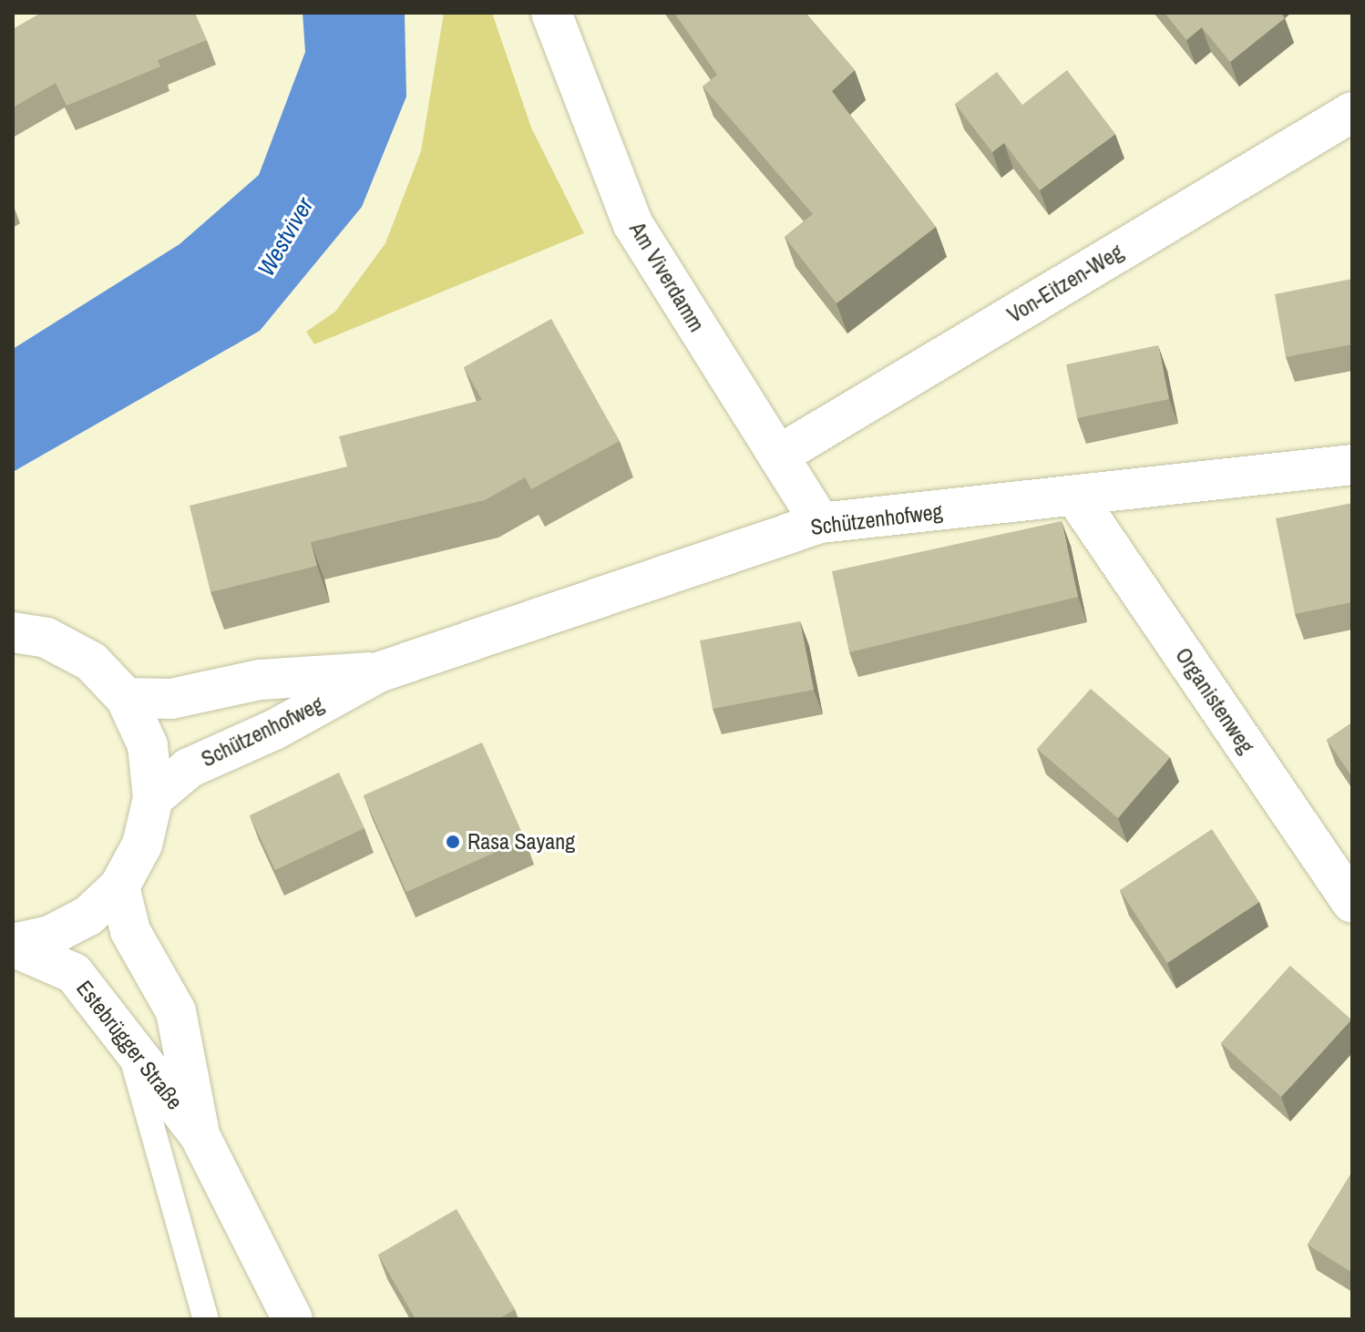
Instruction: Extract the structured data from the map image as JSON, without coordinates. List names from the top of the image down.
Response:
{
  "streets": {
    "street": [
      "Am Viverdamm",
      "Von-Eitzen-Weg",
      "Schützenhofweg",
      "Organistenweg",
      "Estebrügger Straße"
    ]
  },
  "crossings": [
    ["Am Viverdamm", "Von-Eitzen-Weg"],
    ["Am Viverdamm", "Schützenhofweg"],
    ["Schützenhofweg", "Organistenweg"]
  ],
  "water": ["Westviver"],
  "places": ["Rasa Sayang"]
}
